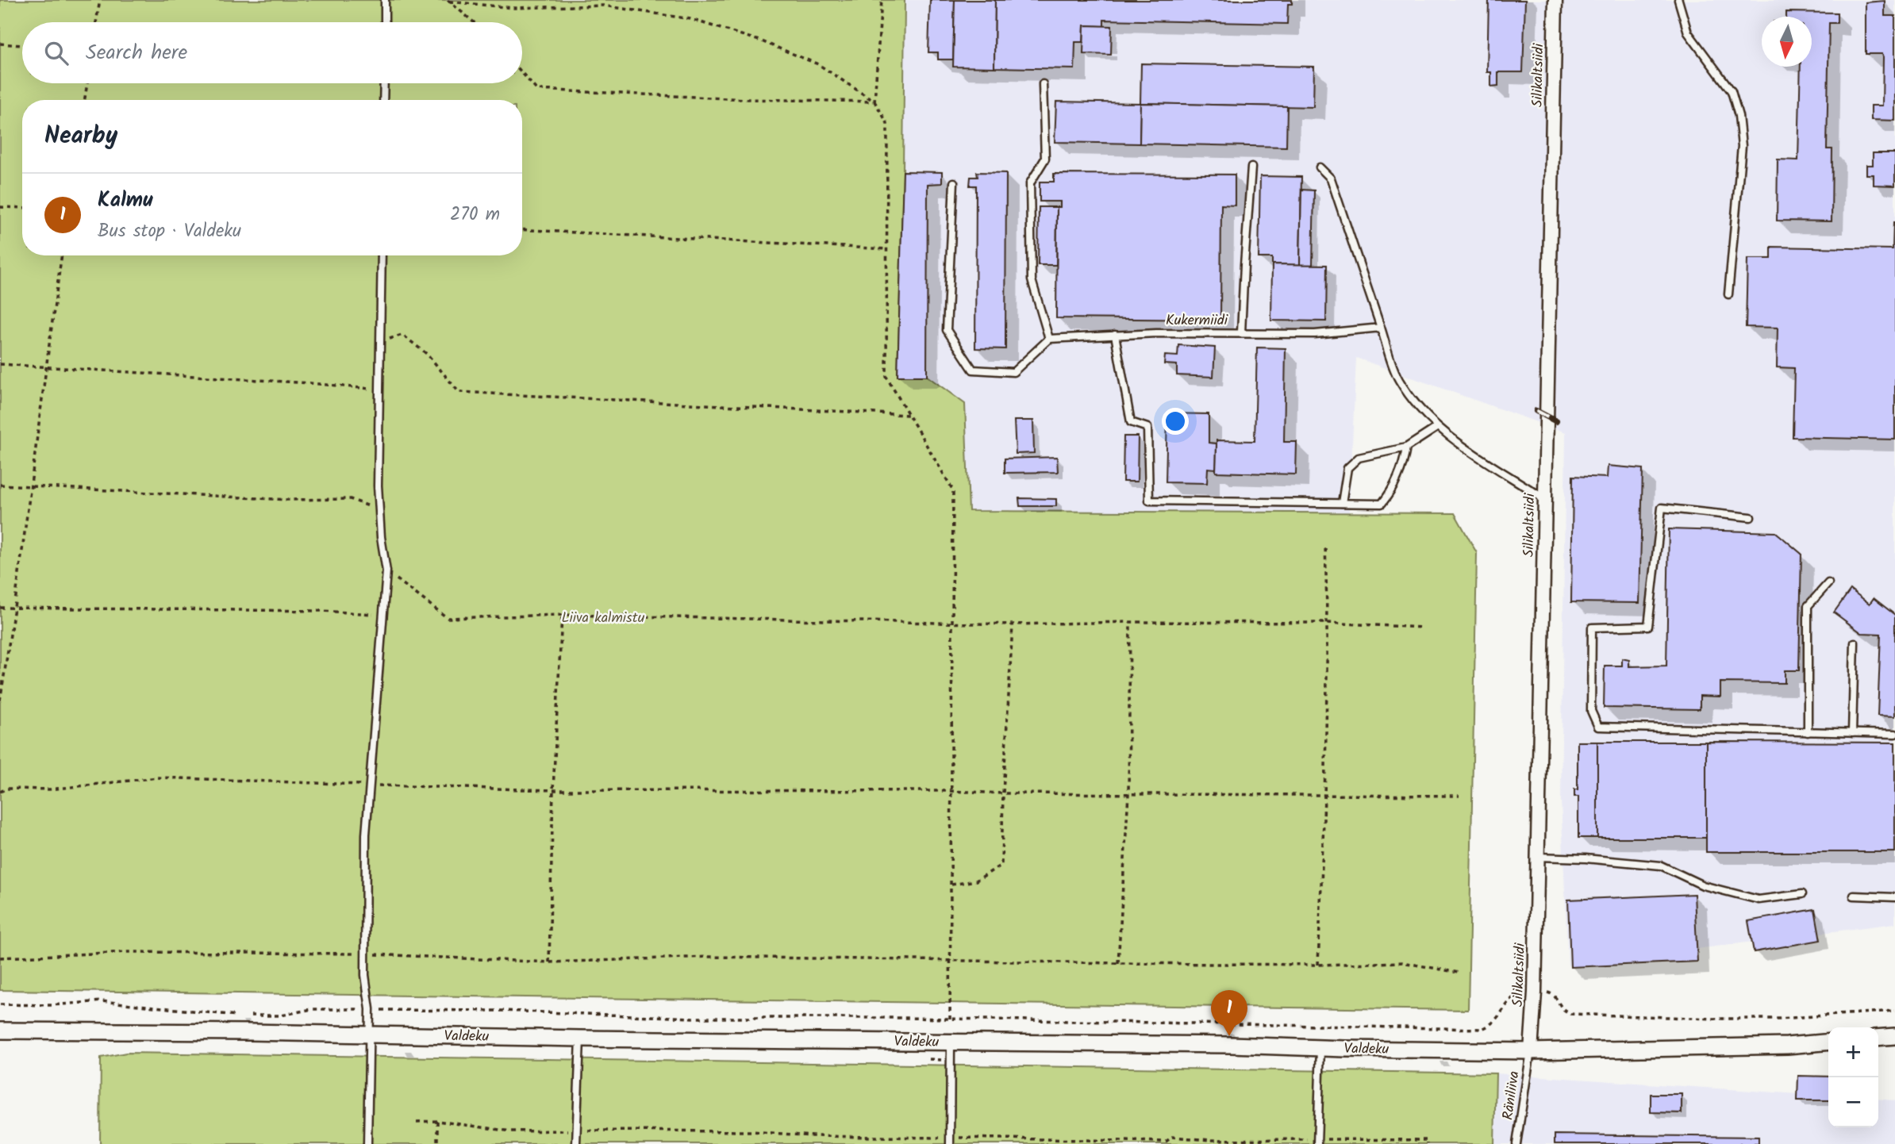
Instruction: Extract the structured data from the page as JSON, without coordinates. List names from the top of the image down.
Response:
{
  "streets": {
    "street": ["Silikaltsiidi", "Valdeku"],
    "lane": ["Kukermiidi", "Räniliiva"]
  },
  "crossings": [
    ["Silikaltsiidi", "Valdeku"],
    ["Silikaltsiidi", "Räniliiva"],
    ["Valdeku", "Räniliiva"]
  ],
  "parks": ["Liiva kalmistu"],
  "north": "bottom",
  "page": {
    "search": "Search here",
    "heading": "Nearby",
    "list": [
      {
        "mark": "1",
        "name": "Kalmu",
        "note": "Bus stop · Valdeku",
        "value": "270 m"
      }
    ],
    "pins": "1",
    "map_buttons": ["+", "−"]
  }
}
